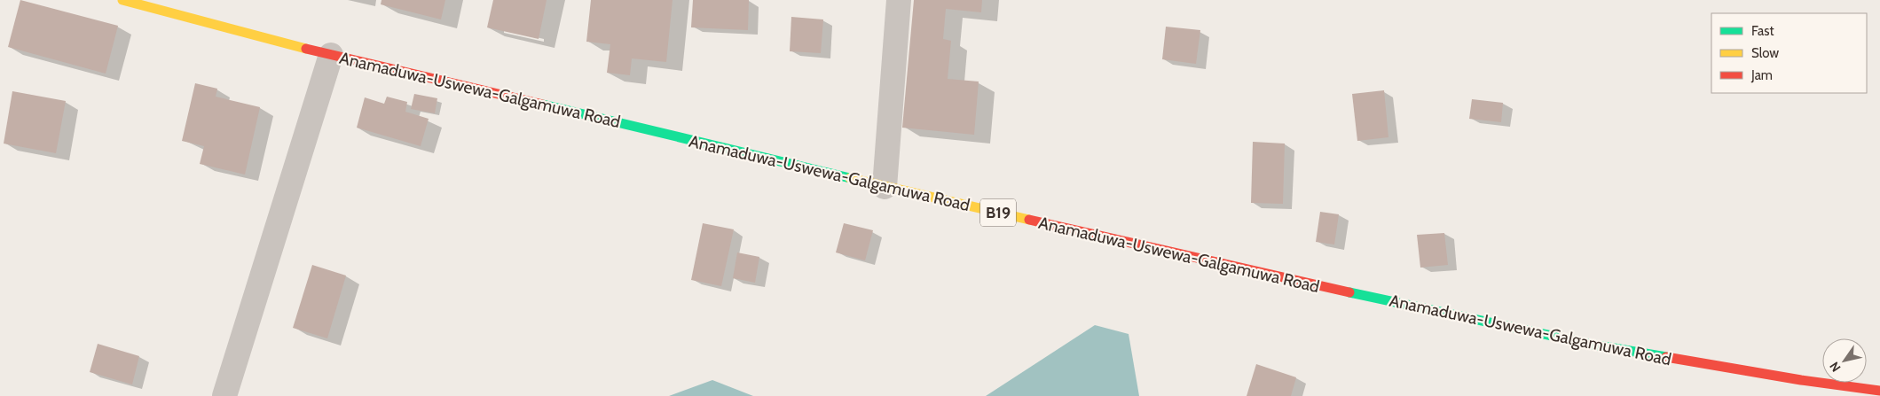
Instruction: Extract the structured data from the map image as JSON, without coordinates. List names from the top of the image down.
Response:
{
  "streets": {
    "main road": ["Anamaduwa-Uswewa-Galgamuwa Road", "B19"]
  },
  "legend": ["Fast", "Slow", "Jam"],
  "north": "bottom left"
}
